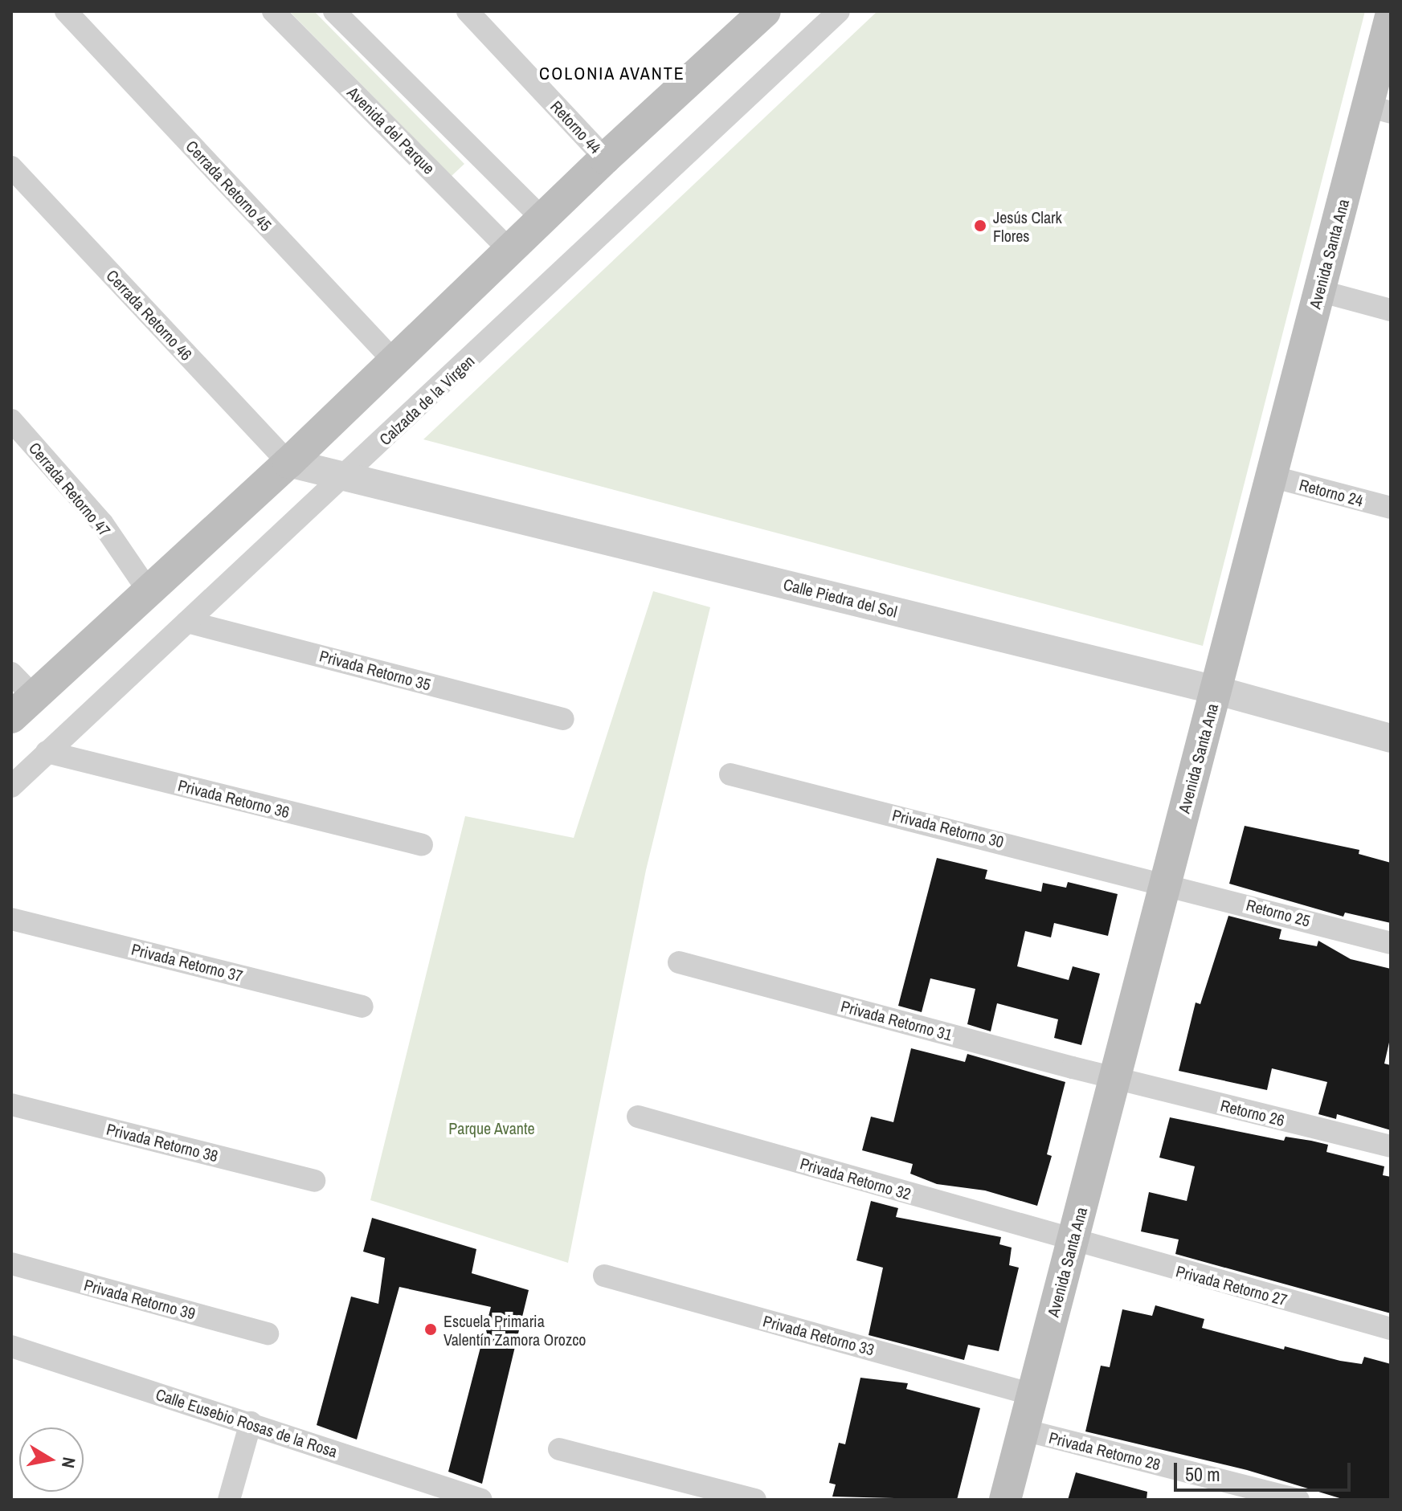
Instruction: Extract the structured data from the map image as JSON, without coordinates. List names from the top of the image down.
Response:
{
  "streets": {
    "main road": ["Avenida Santa Ana"],
    "street": [
      "Retorno 44",
      "Avenida del Parque",
      "Cerrada Retorno 45",
      "Cerrada Retorno 46",
      "Calzada de la Virgen",
      "Cerrada Retorno 47",
      "Retorno 24",
      "Calle Piedra del Sol",
      "Privada Retorno 35",
      "Privada Retorno 36",
      "Privada Retorno 30",
      "Retorno 25",
      "Privada Retorno 37",
      "Privada Retorno 31",
      "Retorno 26",
      "Privada Retorno 38",
      "Privada Retorno 32",
      "Privada Retorno 27",
      "Privada Retorno 39",
      "Privada Retorno 33",
      "Calle Eusebio Rosas de la Rosa",
      "Privada Retorno 28"
    ]
  },
  "crossings": [
    ["Avenida Santa Ana", "Retorno 24"],
    ["Avenida Santa Ana", "Calle Piedra del Sol"],
    ["Avenida Santa Ana", "Privada Retorno 30"],
    ["Avenida Santa Ana", "Retorno 25"],
    ["Avenida Santa Ana", "Privada Retorno 31"],
    ["Avenida Santa Ana", "Retorno 26"],
    ["Avenida Santa Ana", "Privada Retorno 32"],
    ["Avenida Santa Ana", "Privada Retorno 27"],
    ["Avenida Santa Ana", "Privada Retorno 33"],
    ["Avenida Santa Ana", "Privada Retorno 28"],
    ["Cerrada Retorno 46", "Calle Piedra del Sol"],
    ["Calzada de la Virgen", "Calle Piedra del Sol"],
    ["Calzada de la Virgen", "Privada Retorno 35"],
    ["Calzada de la Virgen", "Privada Retorno 36"],
    ["Privada Retorno 30", "Retorno 25"],
    ["Privada Retorno 31", "Retorno 26"],
    ["Privada Retorno 32", "Privada Retorno 27"]
  ],
  "districts": ["COLONIA AVANTE"],
  "parks": ["Parque Avante"],
  "places": ["Jesús Clark Flores", "Escuela Primaria Valentín Zamora Orozco"],
  "scale_bar": "50 m",
  "north": "right"
}
